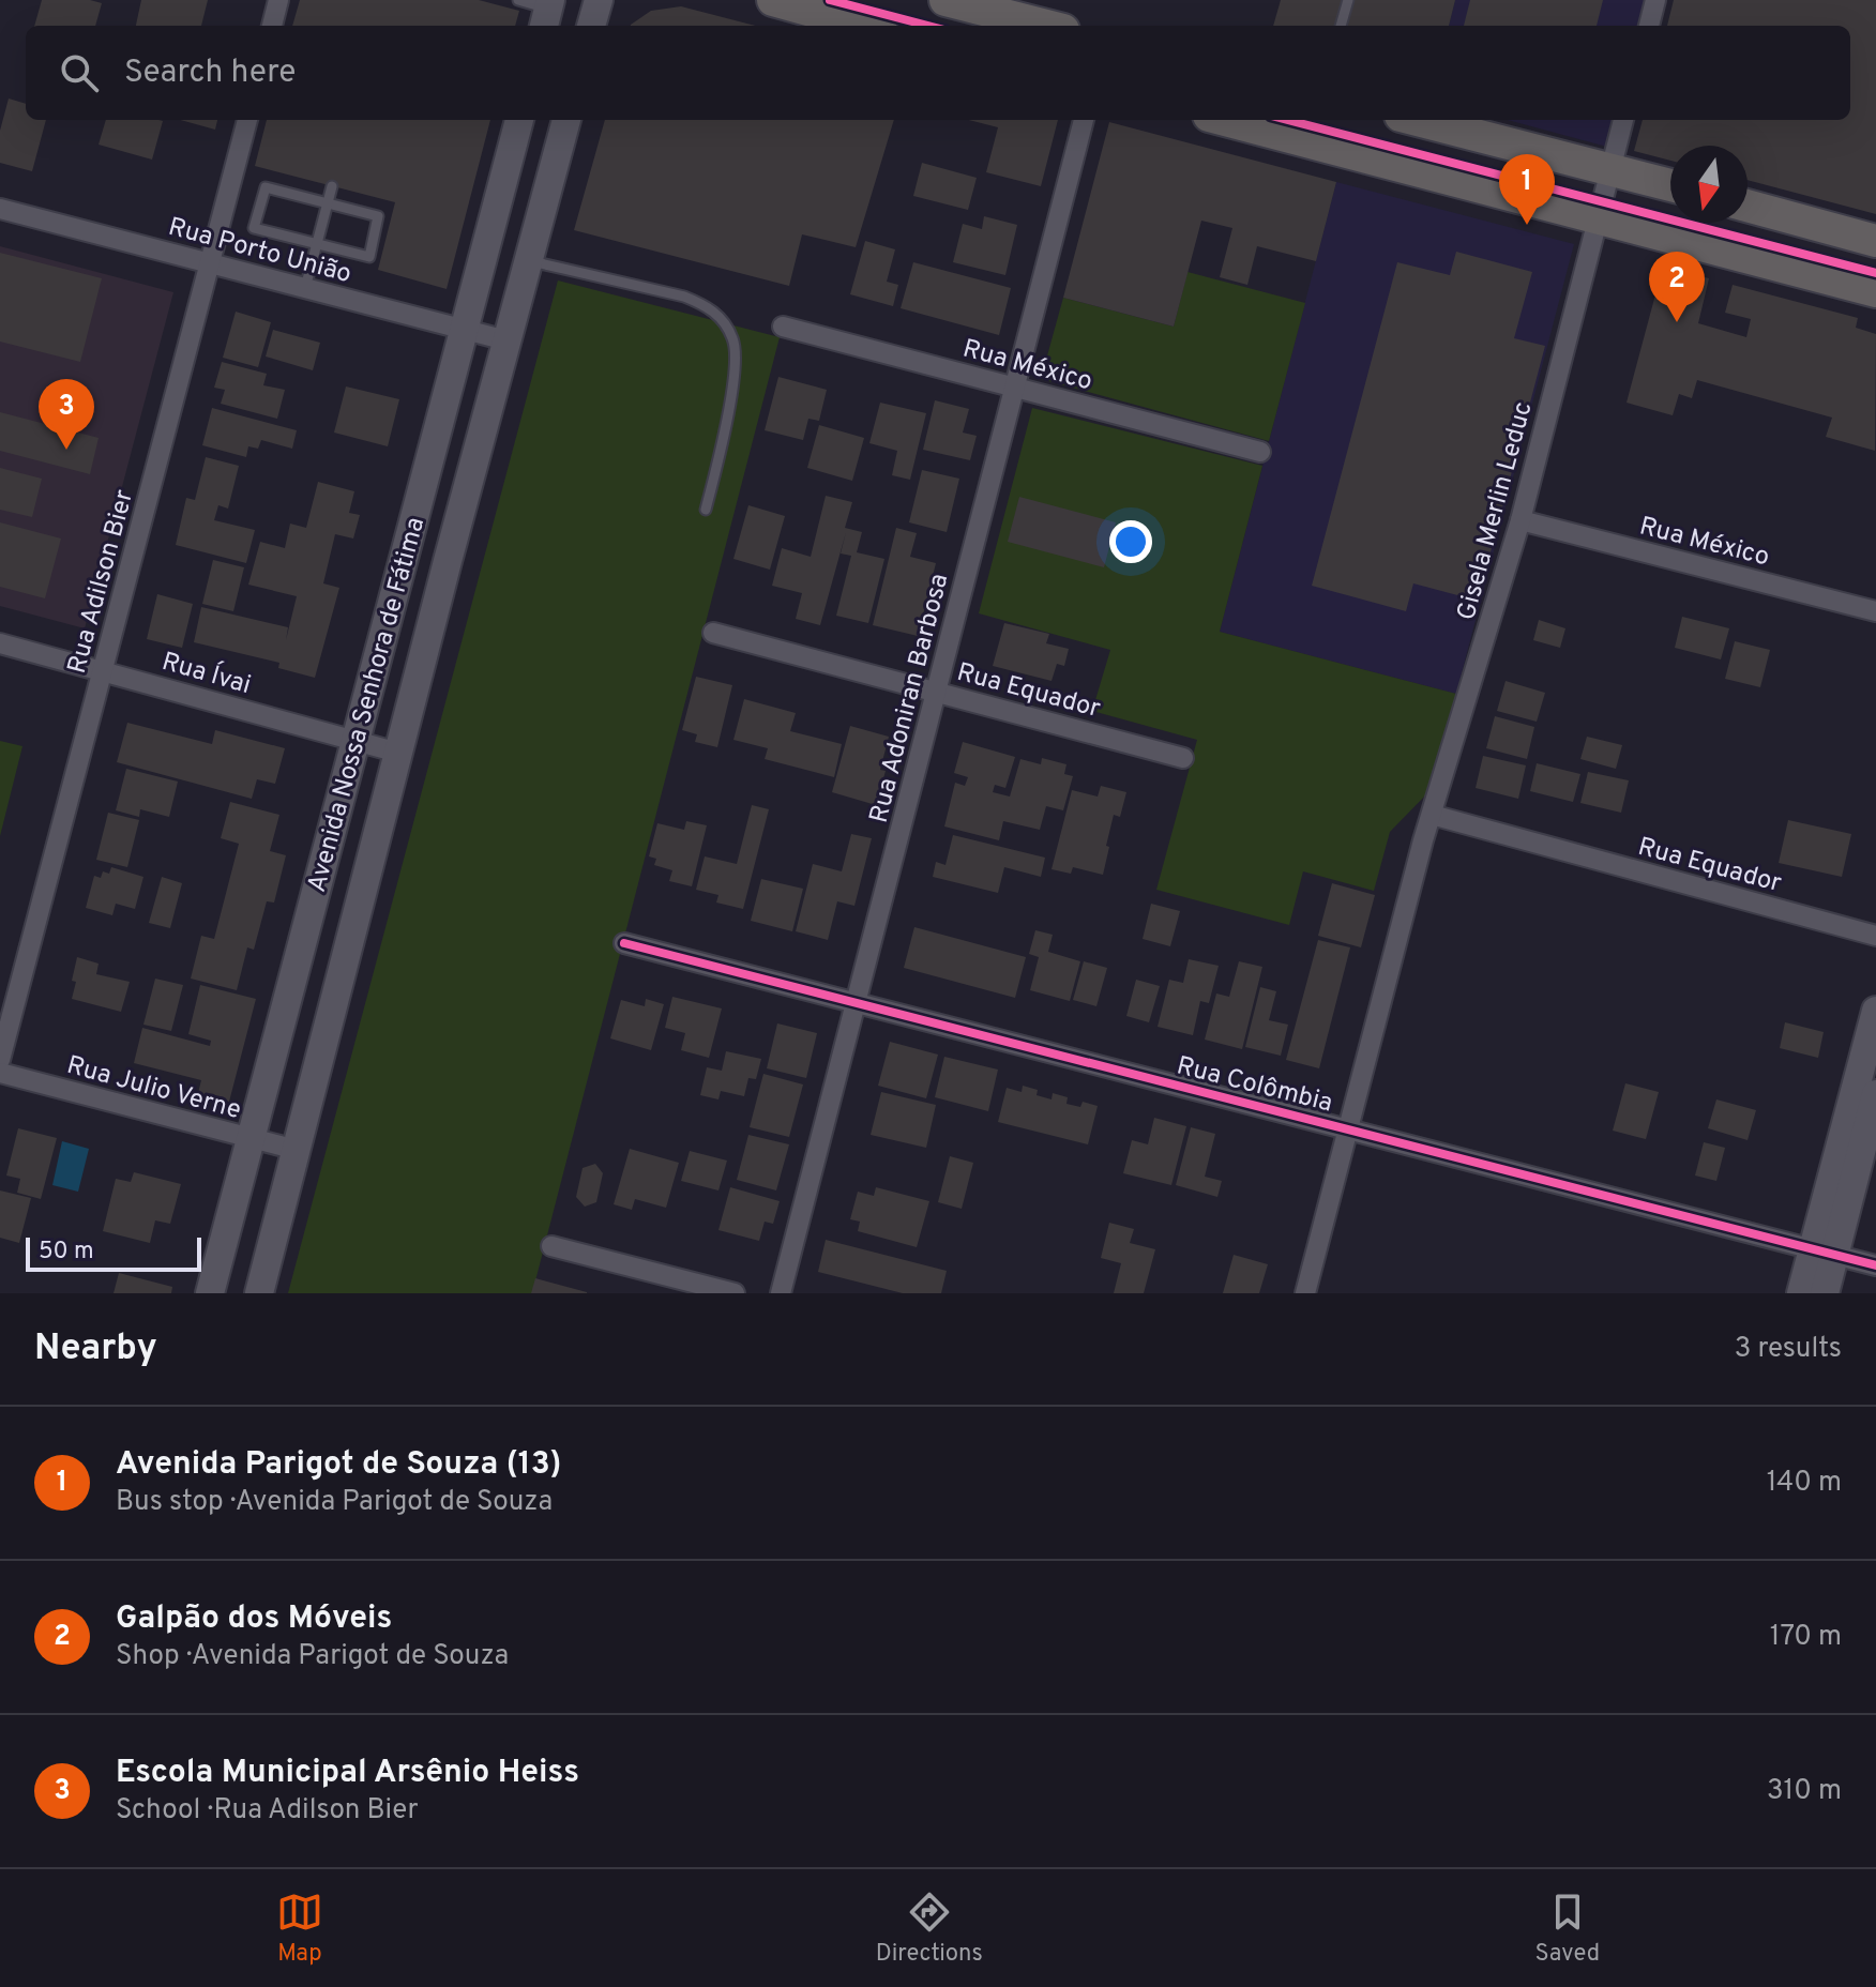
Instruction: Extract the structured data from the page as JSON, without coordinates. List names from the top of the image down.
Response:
{
  "streets": {
    "street": [
      "Rua Porto União",
      "Rua México",
      "Gisela Merlin Leduc",
      "Rua Adilson Bier",
      "Rua Ívai",
      "Rua Equador",
      "Rua Adoniran Barbosa",
      "Avenida Nossa Senhora de Fátima",
      "Rua Colômbia",
      "Rua Julio Verne"
    ]
  },
  "crossings": [
    ["Rua Porto União", "Rua Adilson Bier"],
    ["Rua Porto União", "Avenida Nossa Senhora de Fátima"],
    ["Rua México", "Gisela Merlin Leduc"],
    ["Rua México", "Rua Adoniran Barbosa"],
    ["Gisela Merlin Leduc", "Rua Equador"],
    ["Gisela Merlin Leduc", "Rua Colômbia"],
    ["Rua Adilson Bier", "Rua Ívai"],
    ["Rua Ívai", "Avenida Nossa Senhora de Fátima"],
    ["Rua Equador", "Rua Adoniran Barbosa"],
    ["Rua Adoniran Barbosa", "Rua Colômbia"],
    ["Avenida Nossa Senhora de Fátima", "Rua Julio Verne"]
  ],
  "scale_bar": "50 m",
  "north": "bottom",
  "page": {
    "search": "Search here",
    "pins": ["1", "2", "3"],
    "scale": "50 m",
    "heading": ["Nearby", "3 results"],
    "list": [
      {
        "mark": "1",
        "name": "Avenida Parigot de Souza (13)",
        "note": "Bus stop · Avenida Parigot de Souza",
        "value": "140 m"
      },
      {
        "mark": "2",
        "name": "Galpão dos Móveis",
        "note": "Shop · Avenida Parigot de Souza",
        "value": "170 m"
      },
      {
        "mark": "3",
        "name": "Escola Municipal Arsênio Heiss",
        "note": "School · Rua Adilson Bier",
        "value": "310 m"
      }
    ],
    "nav": ["Map", "Directions", "Saved"]
  }
}
